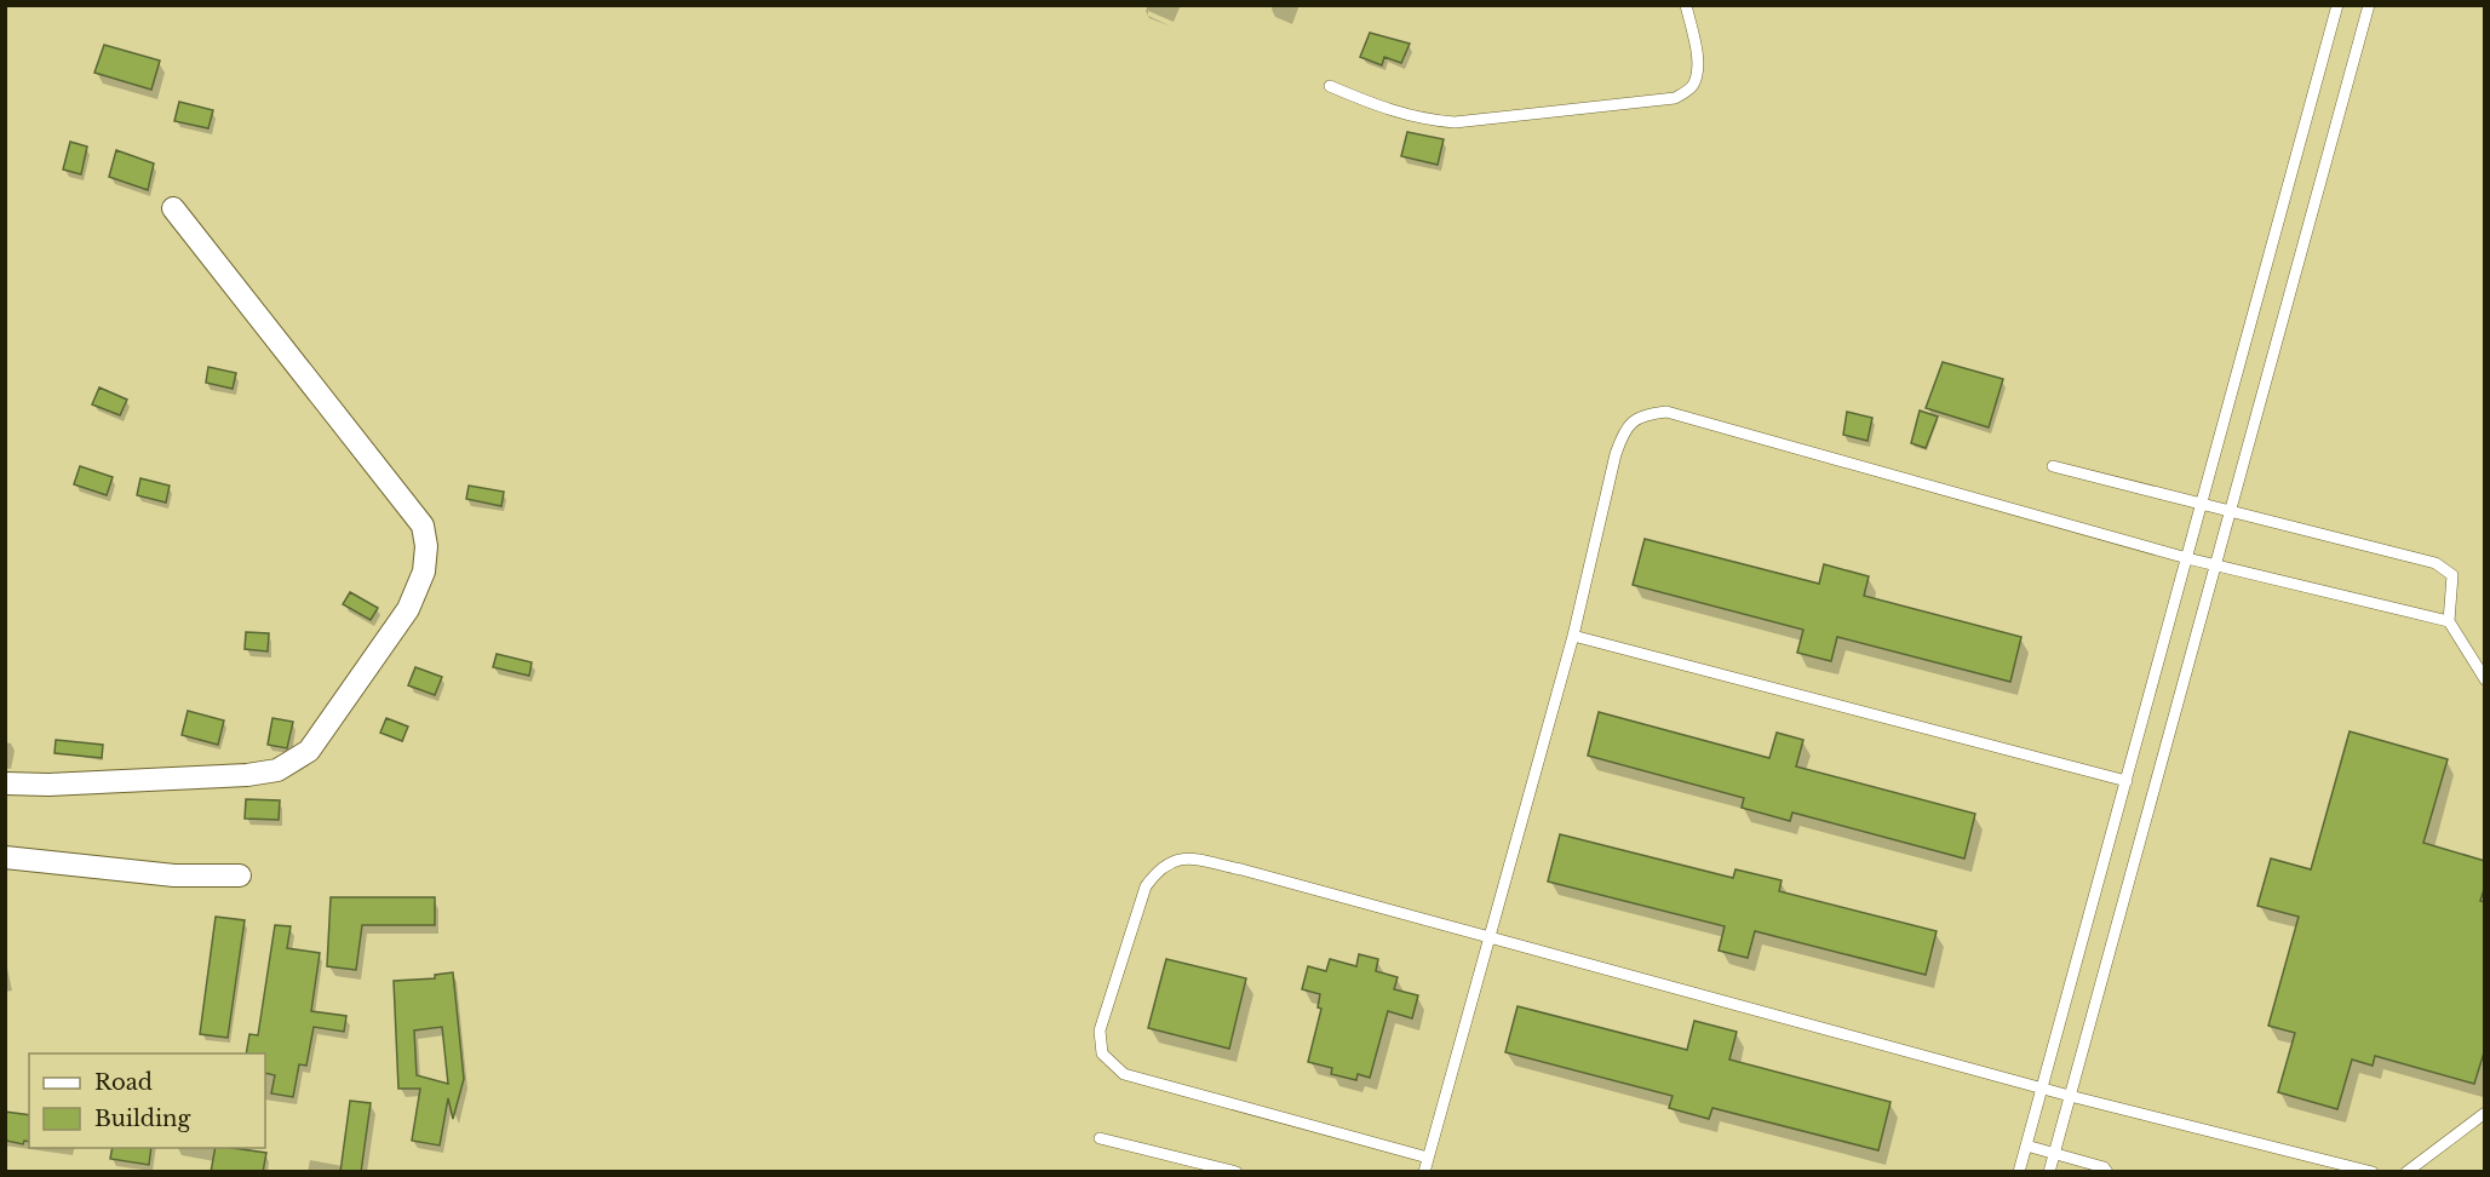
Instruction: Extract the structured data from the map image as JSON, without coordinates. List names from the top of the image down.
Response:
{
  "legend": ["Road", "Building"]
}
